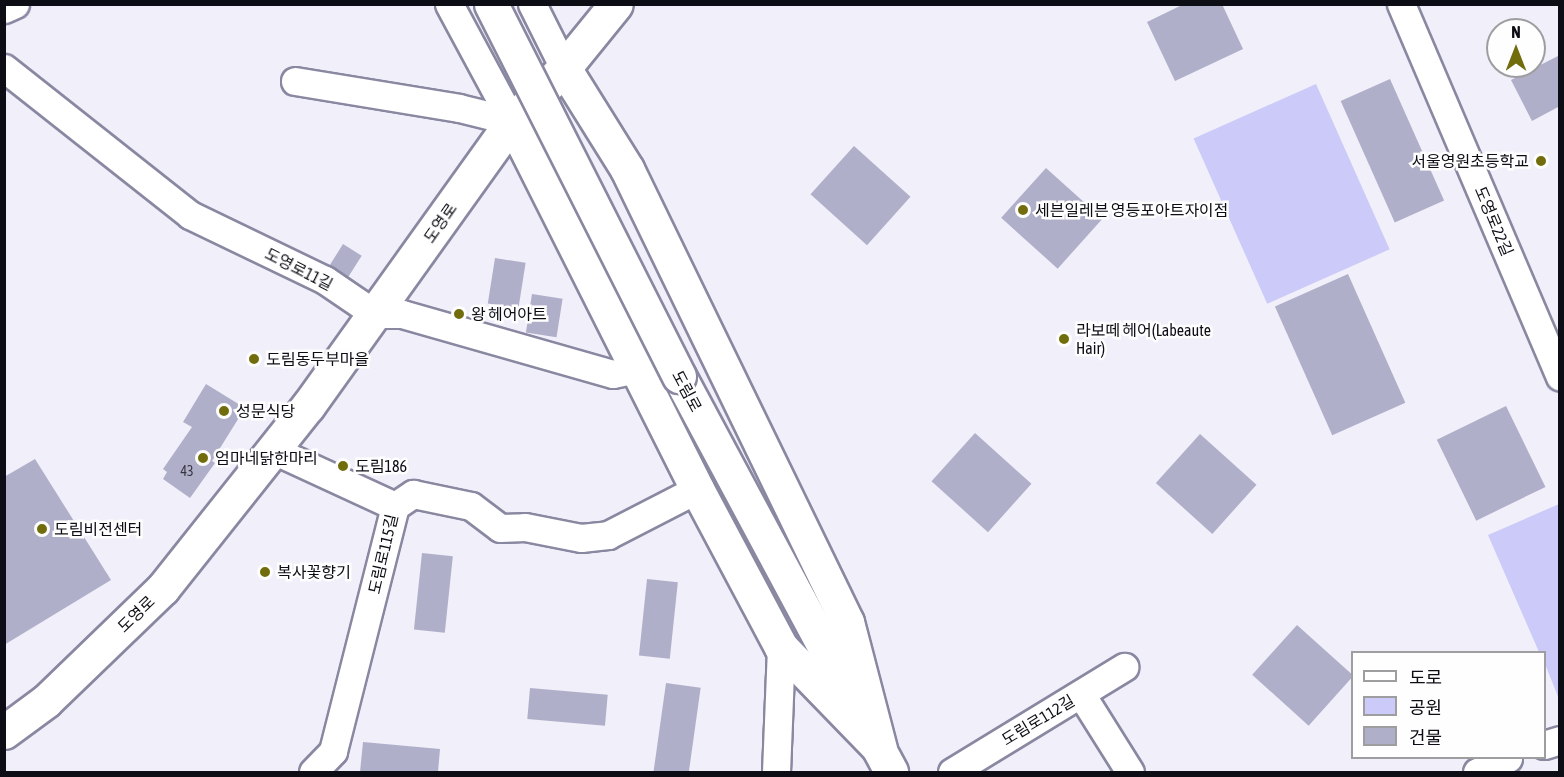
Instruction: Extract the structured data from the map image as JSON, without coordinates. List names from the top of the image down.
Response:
{
  "streets": {
    "main road": ["도영로", "도림로"],
    "street": [
      "도영로22길",
      "도영로11길",
      "도림로115길",
      "도림로112길"
    ]
  },
  "crossings": [
    ["도영로", "도영로11길"]
  ],
  "places": [
    "서울영원초등학교",
    "세븐일레븐 영등포아트자이점",
    "왕 헤어아트",
    "라보떼 헤어(Labeaute Hair)",
    "도림동두부마을",
    "성문식당",
    "엄마네닭한마리",
    "도림186",
    "도림비전센터",
    "복사꽃향기"
  ],
  "house_numbers": ["43"],
  "legend": ["도로", "공원", "건물"],
  "north": "top"
}
